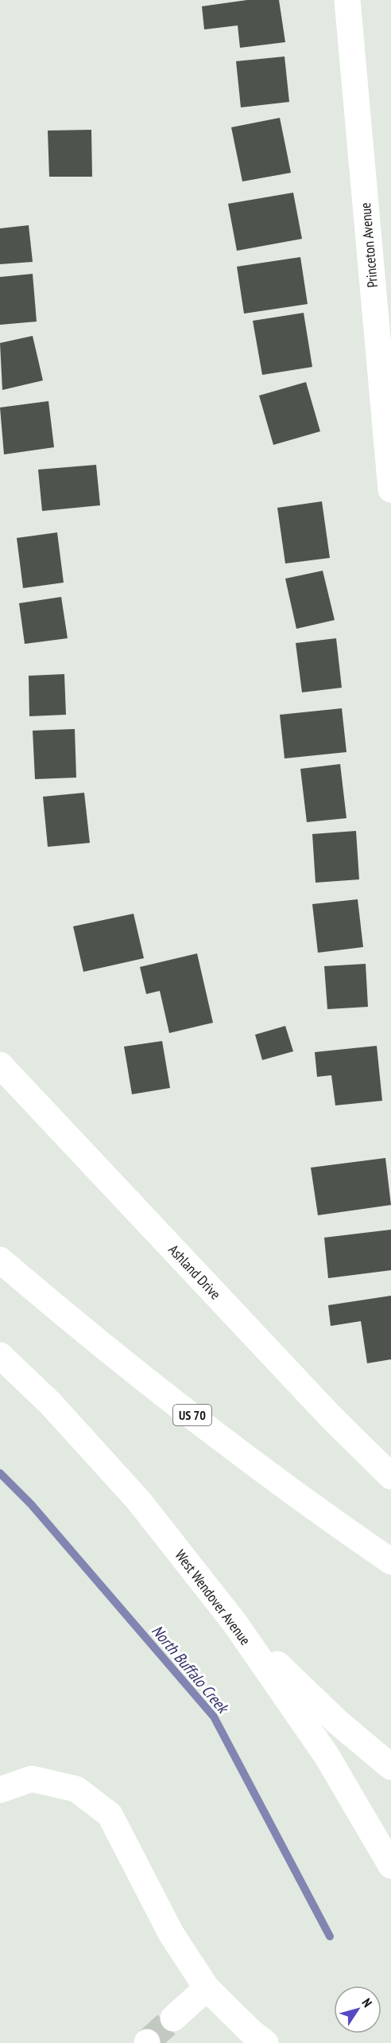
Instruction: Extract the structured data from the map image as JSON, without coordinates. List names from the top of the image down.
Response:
{
  "streets": {
    "main road": [
      "Princeton Avenue",
      "Ashland Drive",
      "US 70",
      "West Wendover Avenue"
    ]
  },
  "water": ["North Buffalo Creek"],
  "north": "top right"
}
